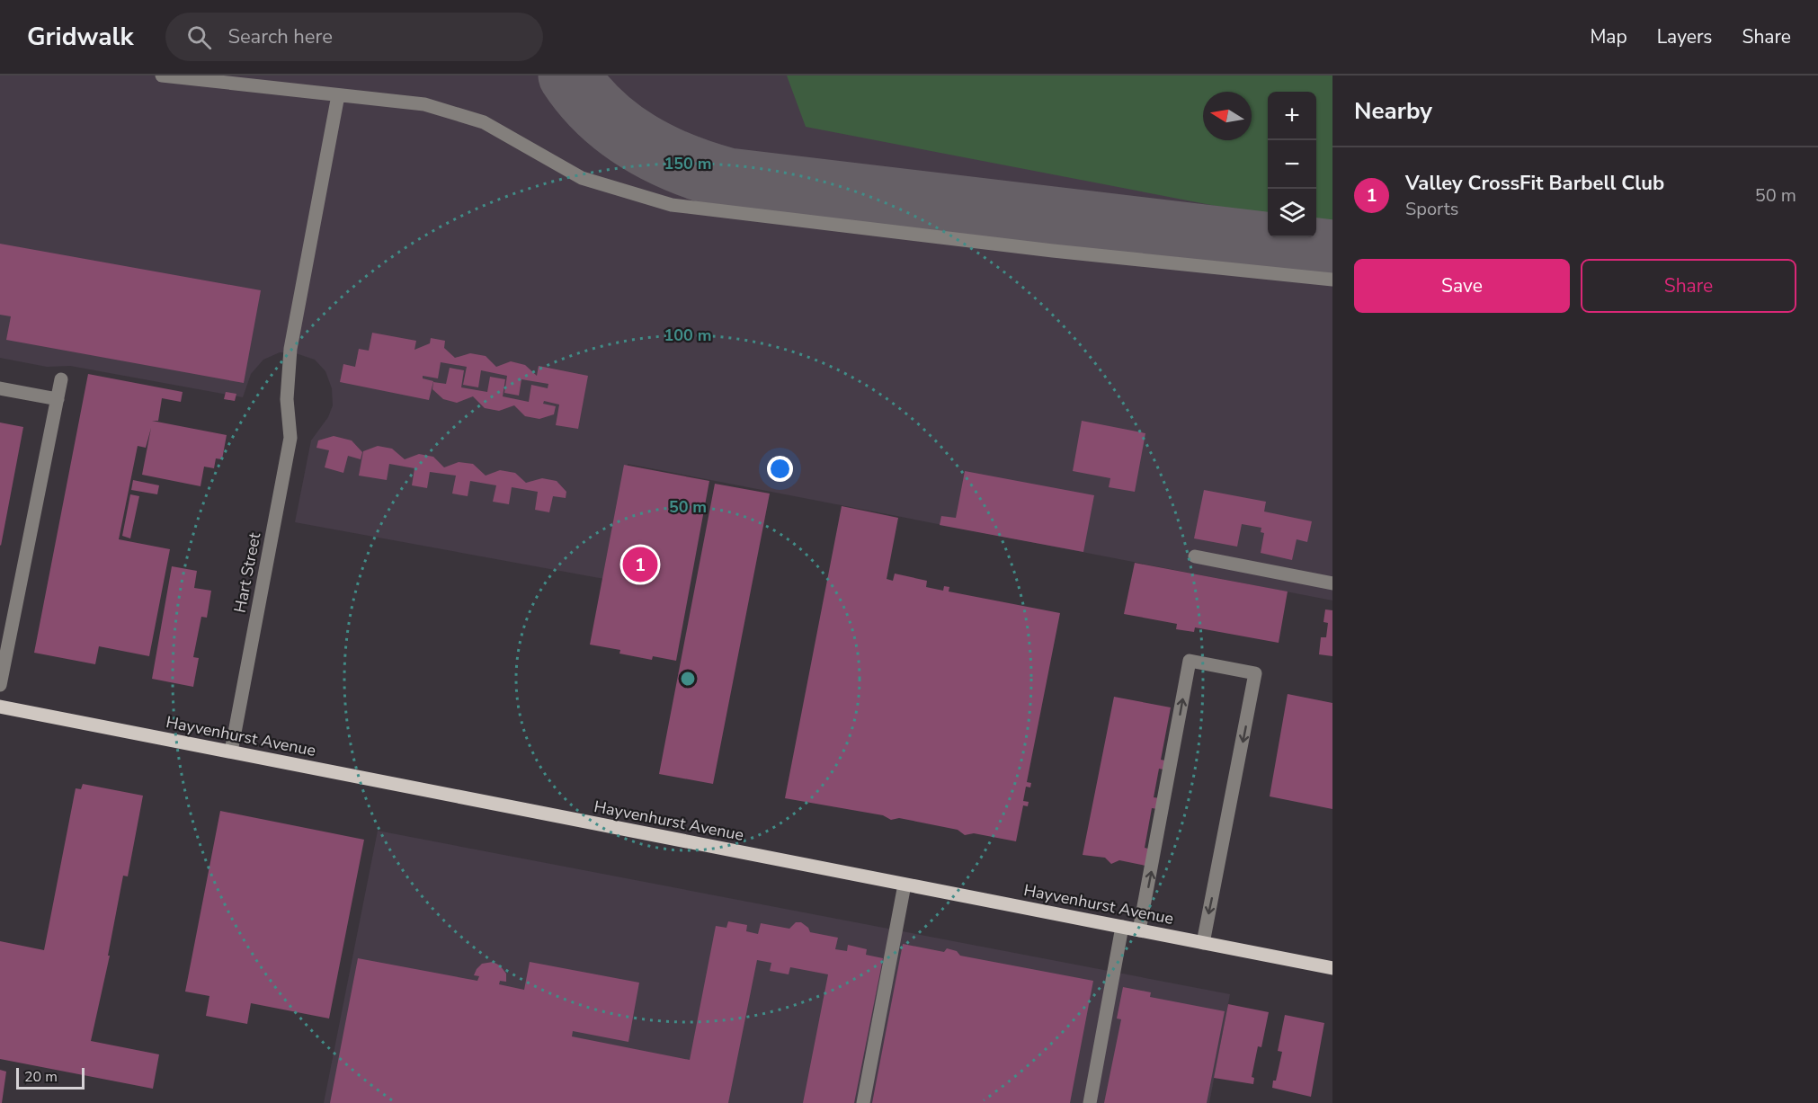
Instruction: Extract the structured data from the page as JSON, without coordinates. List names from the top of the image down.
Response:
{
  "streets": {
    "main road": ["Hayvenhurst Avenue"],
    "street": ["Hart Street"]
  },
  "crossings": [
    ["Hart Street", "Hayvenhurst Avenue"]
  ],
  "scale_bar": "20 m",
  "north": "left",
  "page": {
    "header": "Gridwalk",
    "search": "Search here",
    "nav": ["Map", "Layers", "Share"],
    "heading": "Nearby",
    "map_buttons": ["+", "−"],
    "list": [
      {
        "mark": "1",
        "name": "Valley CrossFit Barbell Club",
        "note": "Sports",
        "value": "50 m"
      }
    ],
    "buttons": ["Save", "Share"],
    "pins": "1",
    "scale": "20 m"
  },
  "rings": ["150 m", "100 m", "50 m"]
}
